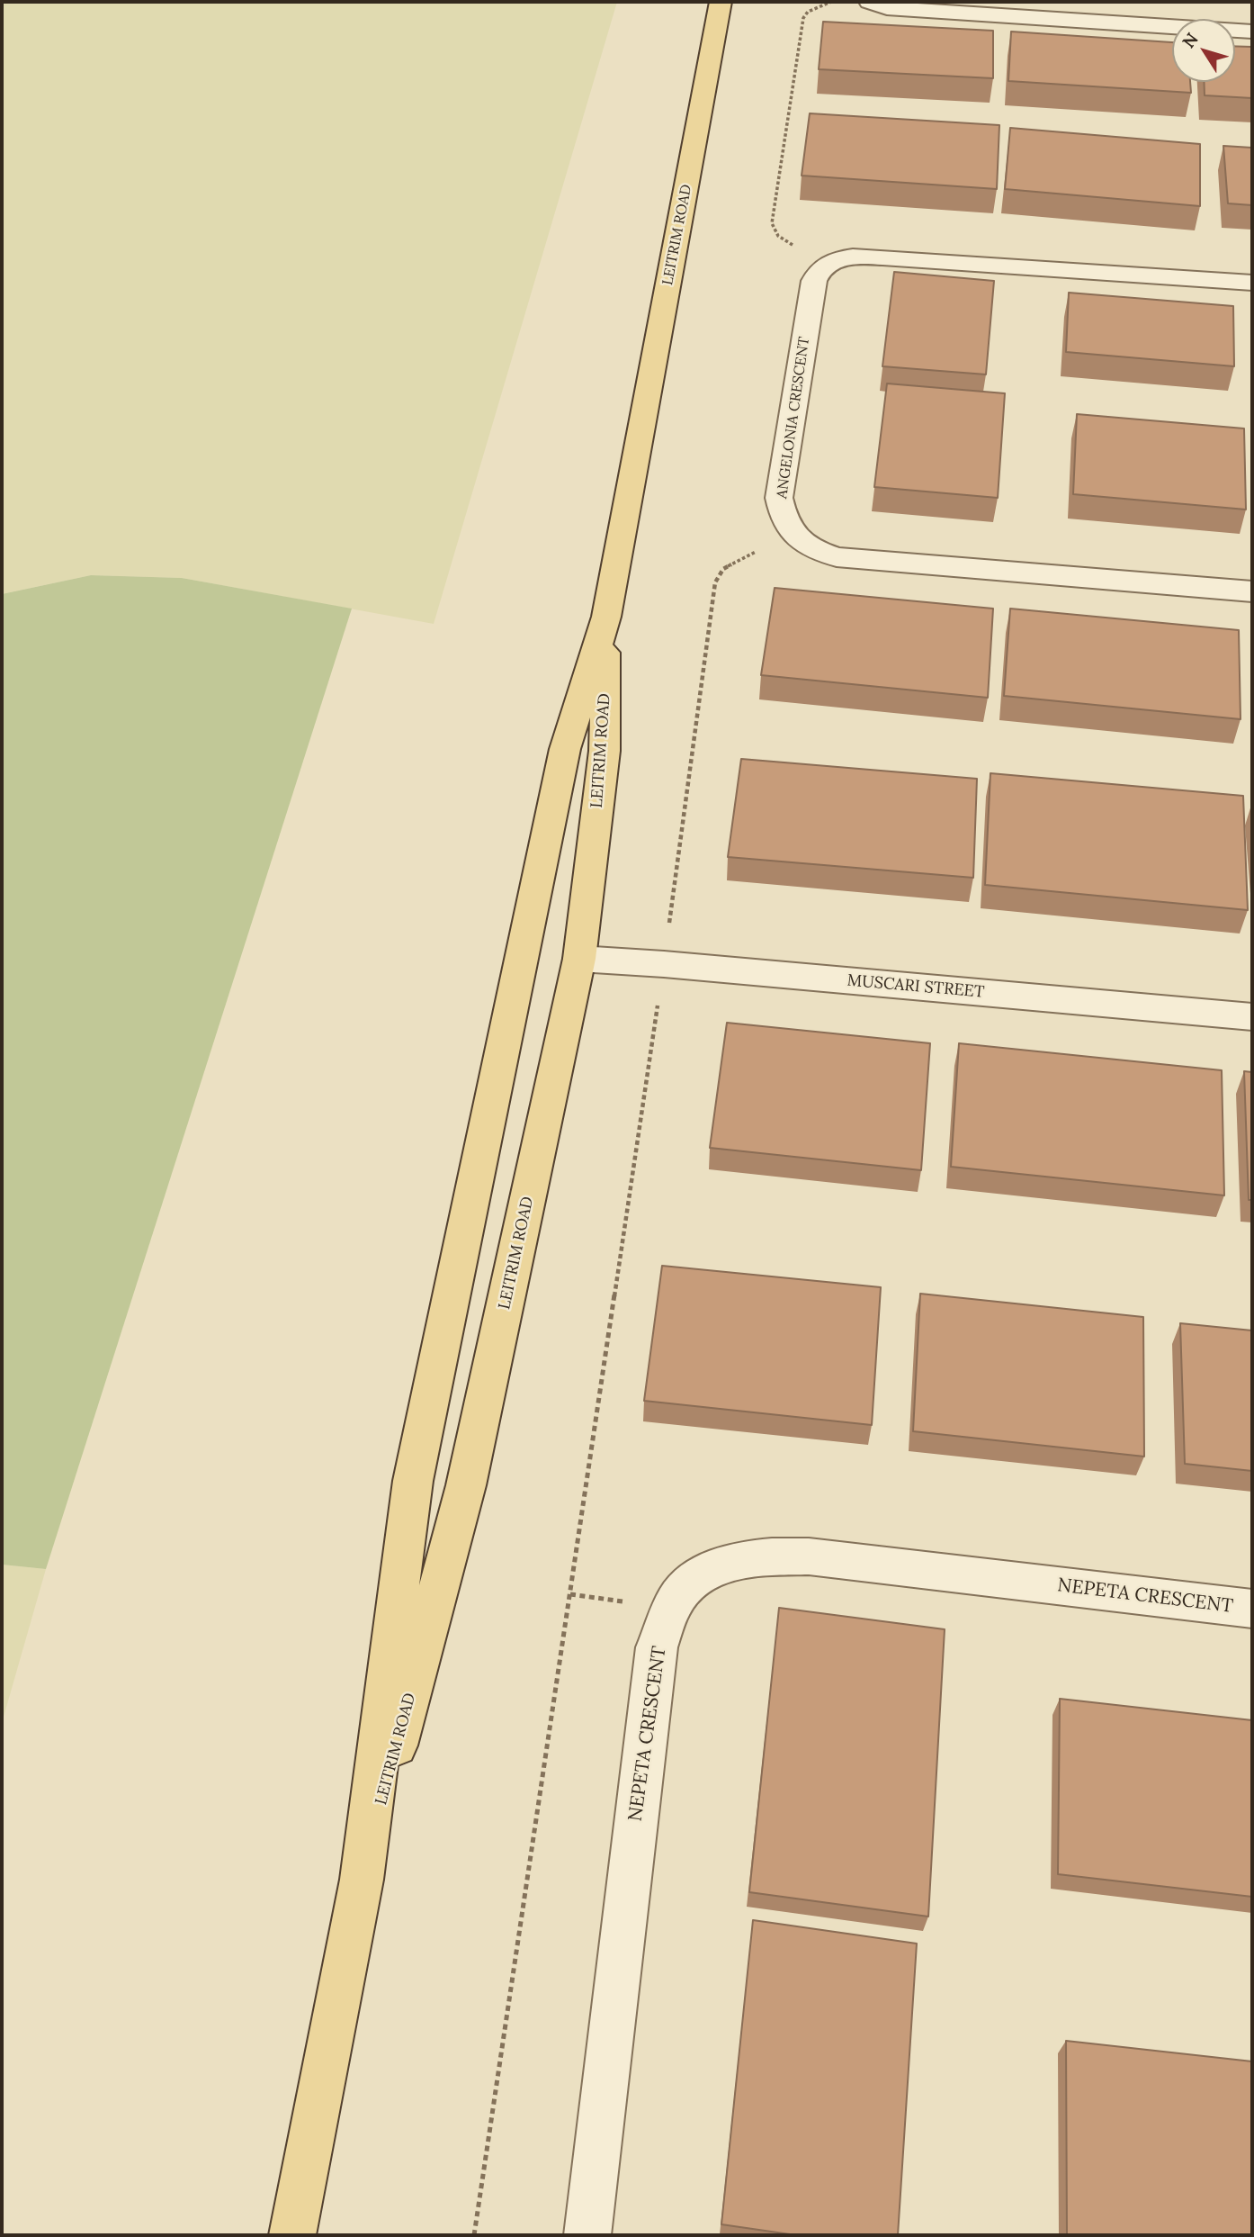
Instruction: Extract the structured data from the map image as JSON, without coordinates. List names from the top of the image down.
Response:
{
  "streets": {
    "main road": ["LEITRIM ROAD"],
    "street": ["ANGELONIA CRESCENT", "MUSCARI STREET", "NEPETA CRESCENT"]
  },
  "crossings": [
    ["LEITRIM ROAD", "MUSCARI STREET"]
  ],
  "north": "top left"
}
